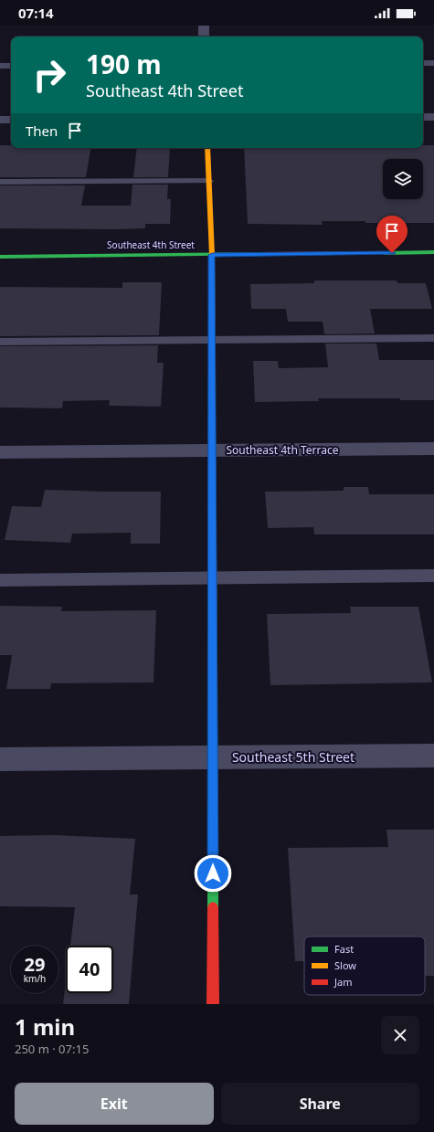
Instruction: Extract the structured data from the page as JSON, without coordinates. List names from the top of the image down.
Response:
{
  "streets": {
    "street": ["Southeast 4th Street", "Southeast 4th Terrace", "Southeast 5th Street"]
  },
  "legend": ["Fast", "Slow", "Jam"],
  "page": {
    "status": "07:14",
    "turn": ["190 m", "Southeast 4th Street"],
    "then": "Then",
    "speed": "29 km/h",
    "limit": "40",
    "heading": ["1 min", "250 m · 07:15"],
    "buttons": ["Exit", "Share"]
  }
}
